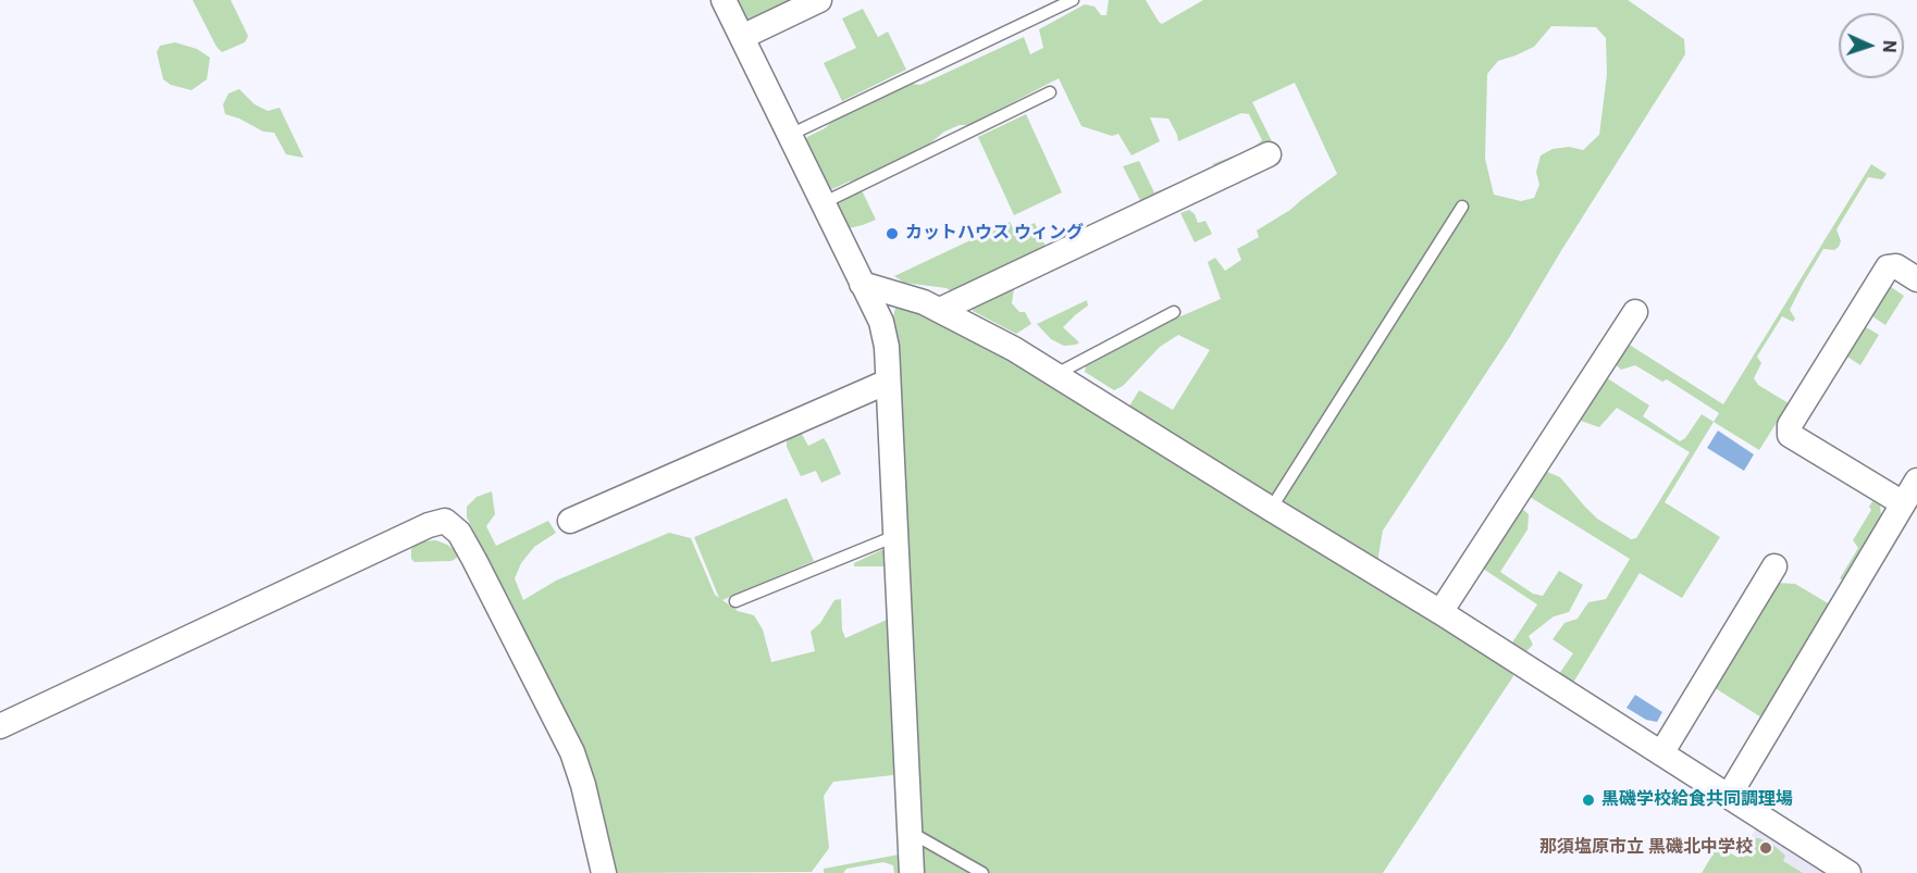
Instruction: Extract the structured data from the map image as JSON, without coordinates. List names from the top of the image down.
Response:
{
  "places": ["カットハウス ウィング", "黒磯学校給食共同調理場", "那須塩原市立 黒磯北中学校"],
  "north": "right"
}
